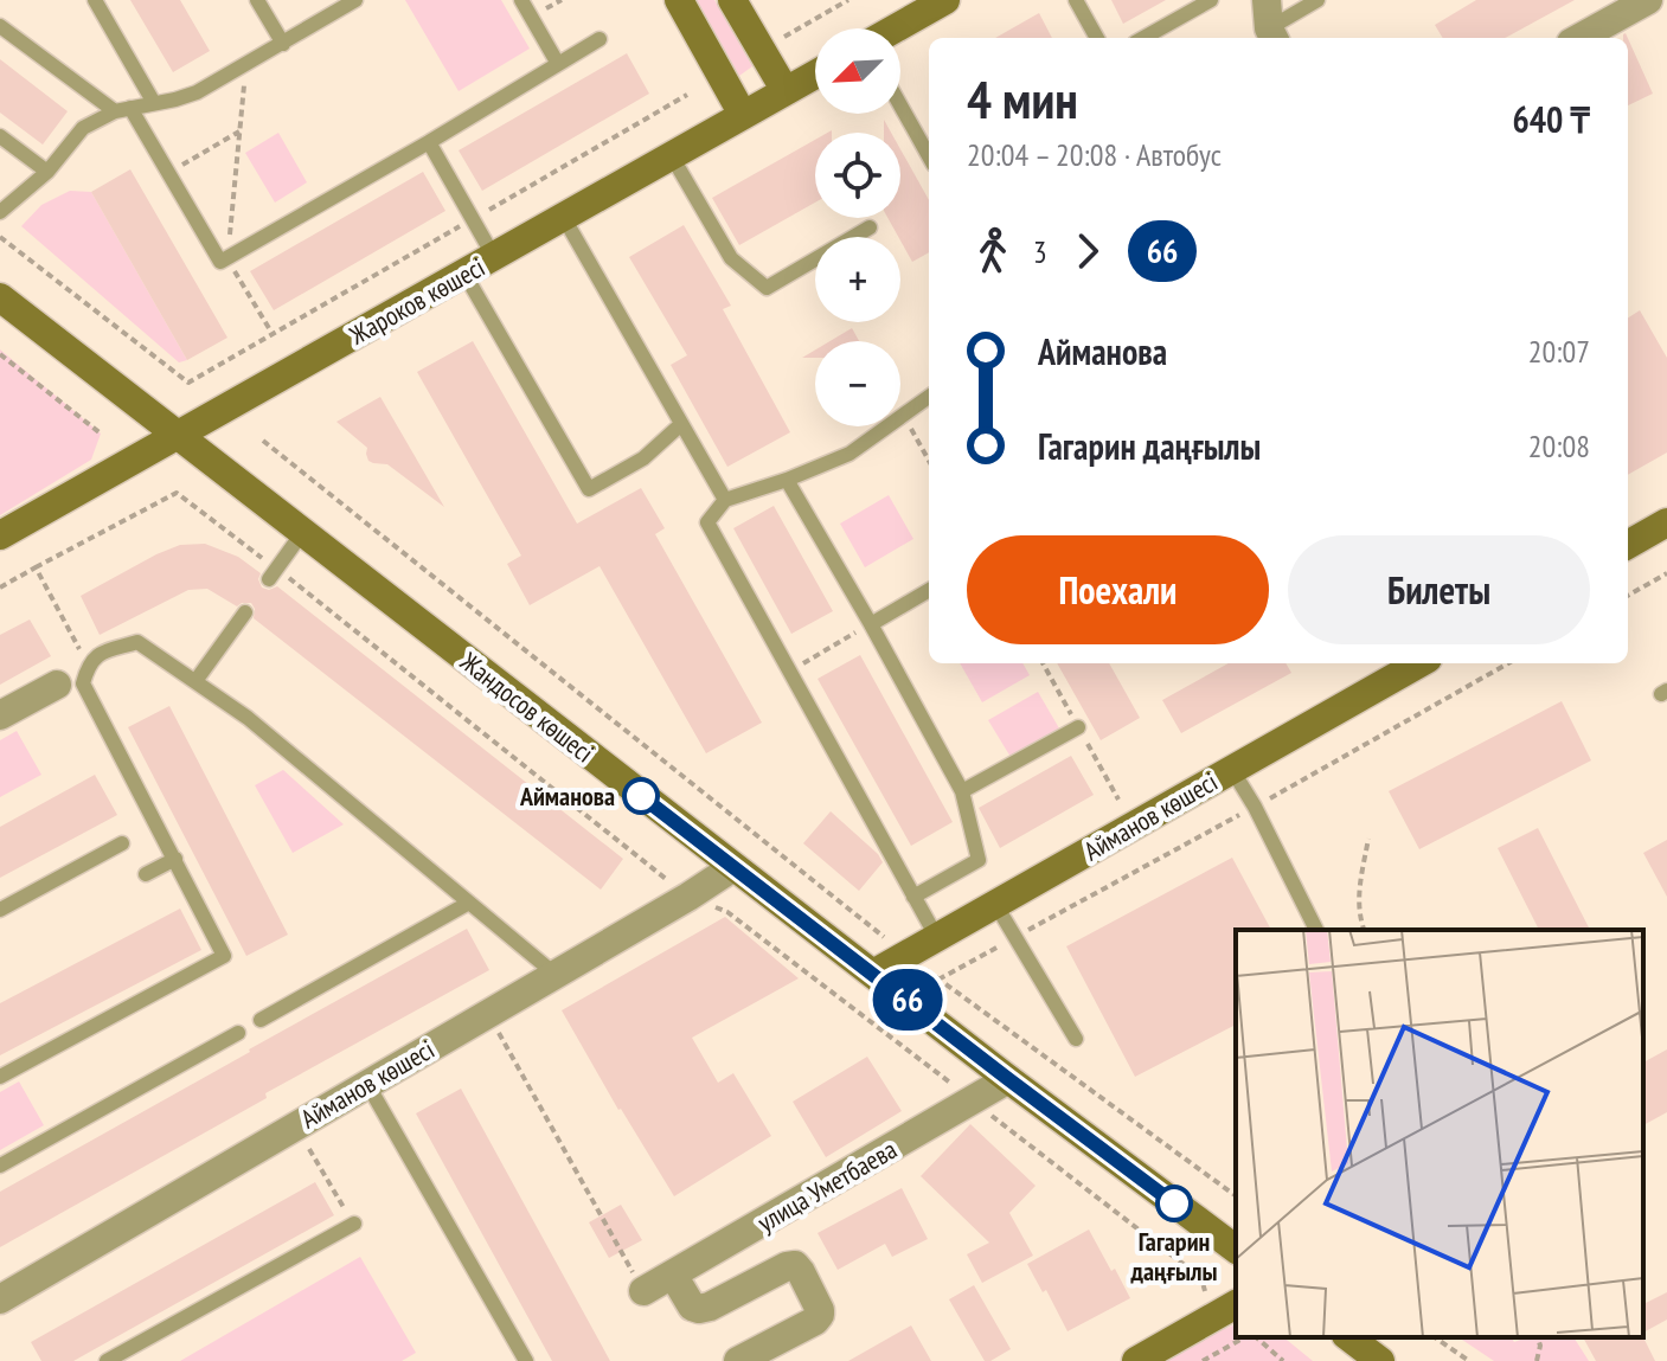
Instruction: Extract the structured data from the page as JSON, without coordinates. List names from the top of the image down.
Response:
{
  "streets": {
    "main road": ["Жароков көшесі", "Жандосов көшесі", "Айманов көшесі"],
    "street": ["улица Уметбаева"]
  },
  "crossings": [
    ["Жароков көшесі", "Жандосов көшесі"],
    ["Жандосов көшесі", "Айманов көшесі"],
    ["Жандосов көшесі", "улица Уметбаева"]
  ],
  "places": ["Айманова", "Гагарин даңғылы"],
  "lines": ["bus line 66"],
  "north": "bottom left",
  "page": {
    "on_map": "66",
    "map_buttons": ["+", "−"],
    "heading": ["4 мин", "20:04 – 20:08 · Автобус", "640 ₸"],
    "legs": ["3", "66"],
    "list": [
      {
        "name": "Айманова",
        "value": "20:07"
      },
      {
        "name": "Гагарин даңғылы",
        "value": "20:08"
      }
    ],
    "buttons": ["Поехали", "Билеты"]
  }
}
